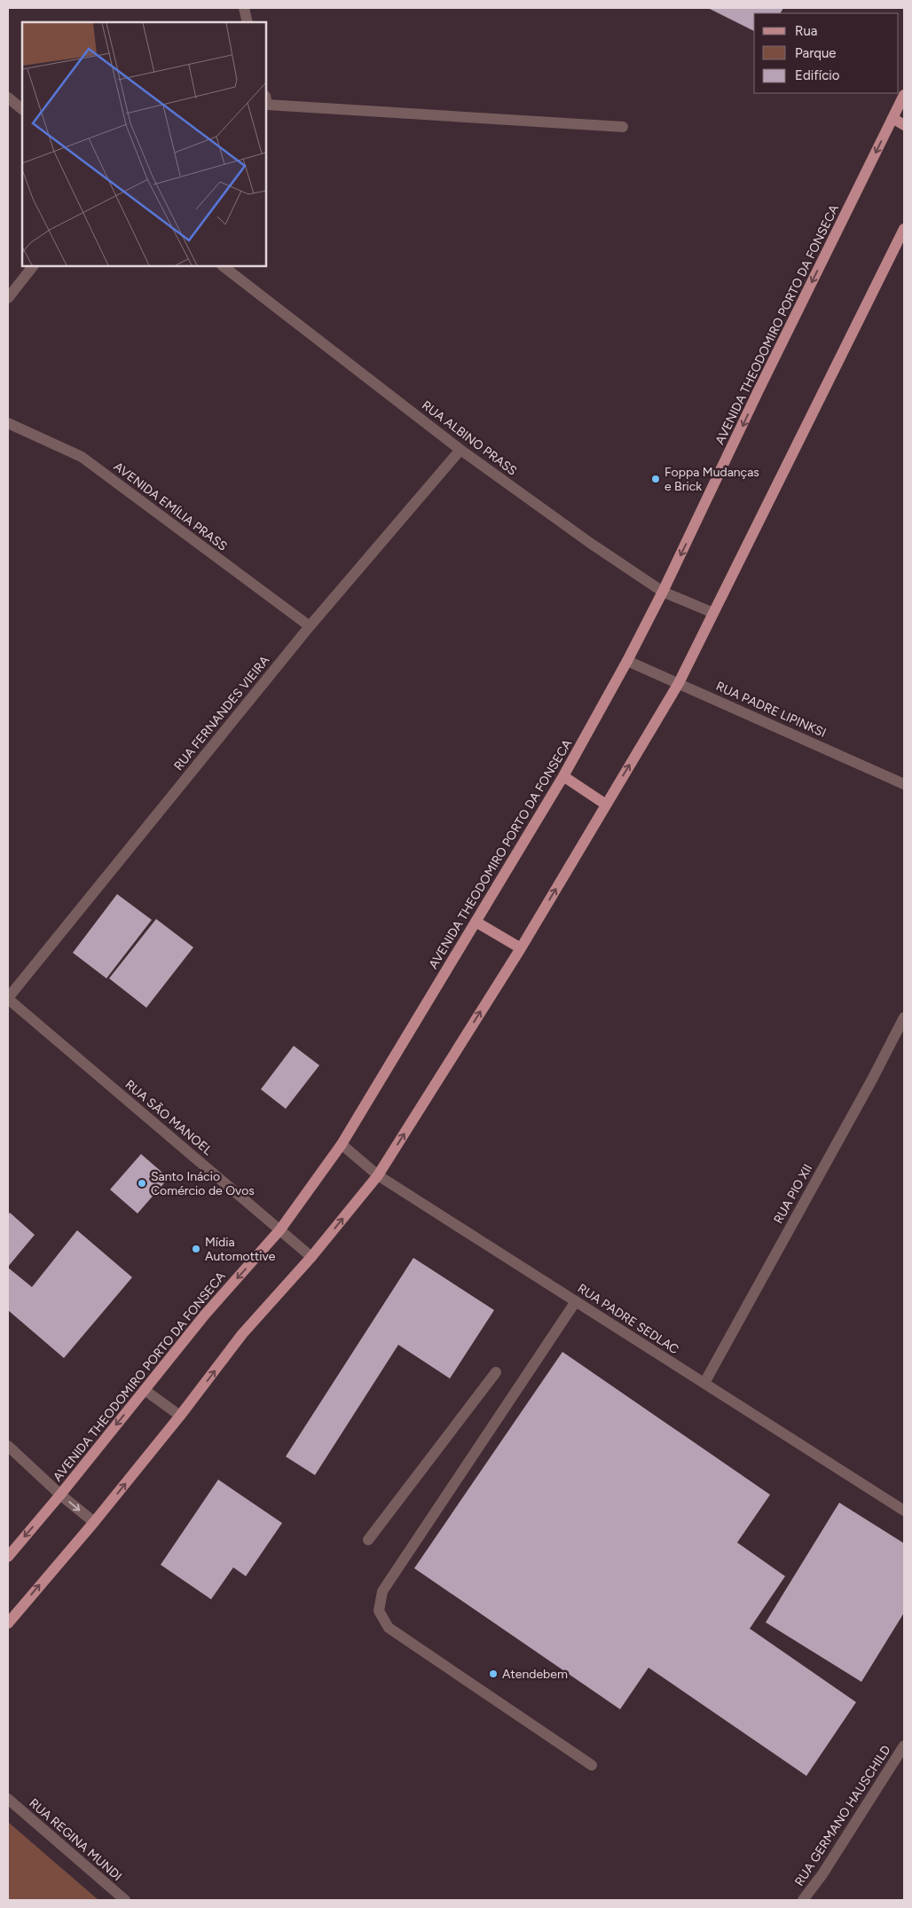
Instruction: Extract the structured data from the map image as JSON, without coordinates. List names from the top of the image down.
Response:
{
  "streets": {
    "main road": ["AVENIDA THEODOMIRO PORTO DA FONSECA"],
    "street": [
      "RUA ALBINO PRASS",
      "AVENIDA EMÍLIA PRASS",
      "RUA PADRE LIPINKSI",
      "RUA FERNANDES VIEIRA",
      "RUA SÃO MANOEL",
      "RUA PIO XII",
      "RUA PADRE SEDLAC",
      "RUA GERMANO HAUSCHILD",
      "RUA REGINA MUNDI"
    ]
  },
  "crossings": [
    ["AVENIDA THEODOMIRO PORTO DA FONSECA", "RUA ALBINO PRASS"],
    ["AVENIDA THEODOMIRO PORTO DA FONSECA", "RUA PADRE LIPINKSI"],
    ["AVENIDA THEODOMIRO PORTO DA FONSECA", "RUA SÃO MANOEL"],
    ["AVENIDA THEODOMIRO PORTO DA FONSECA", "RUA PADRE SEDLAC"],
    ["RUA ALBINO PRASS", "RUA FERNANDES VIEIRA"],
    ["AVENIDA EMÍLIA PRASS", "RUA FERNANDES VIEIRA"],
    ["RUA FERNANDES VIEIRA", "RUA SÃO MANOEL"],
    ["RUA PIO XII", "RUA PADRE SEDLAC"]
  ],
  "places": [
    "Foppa Mudanças e Brick",
    "Santo Inácio Comércio de Ovos",
    "Mídia Automottive",
    "Atendebem"
  ],
  "legend": ["Rua", "Parque", "Edifício"]
}
